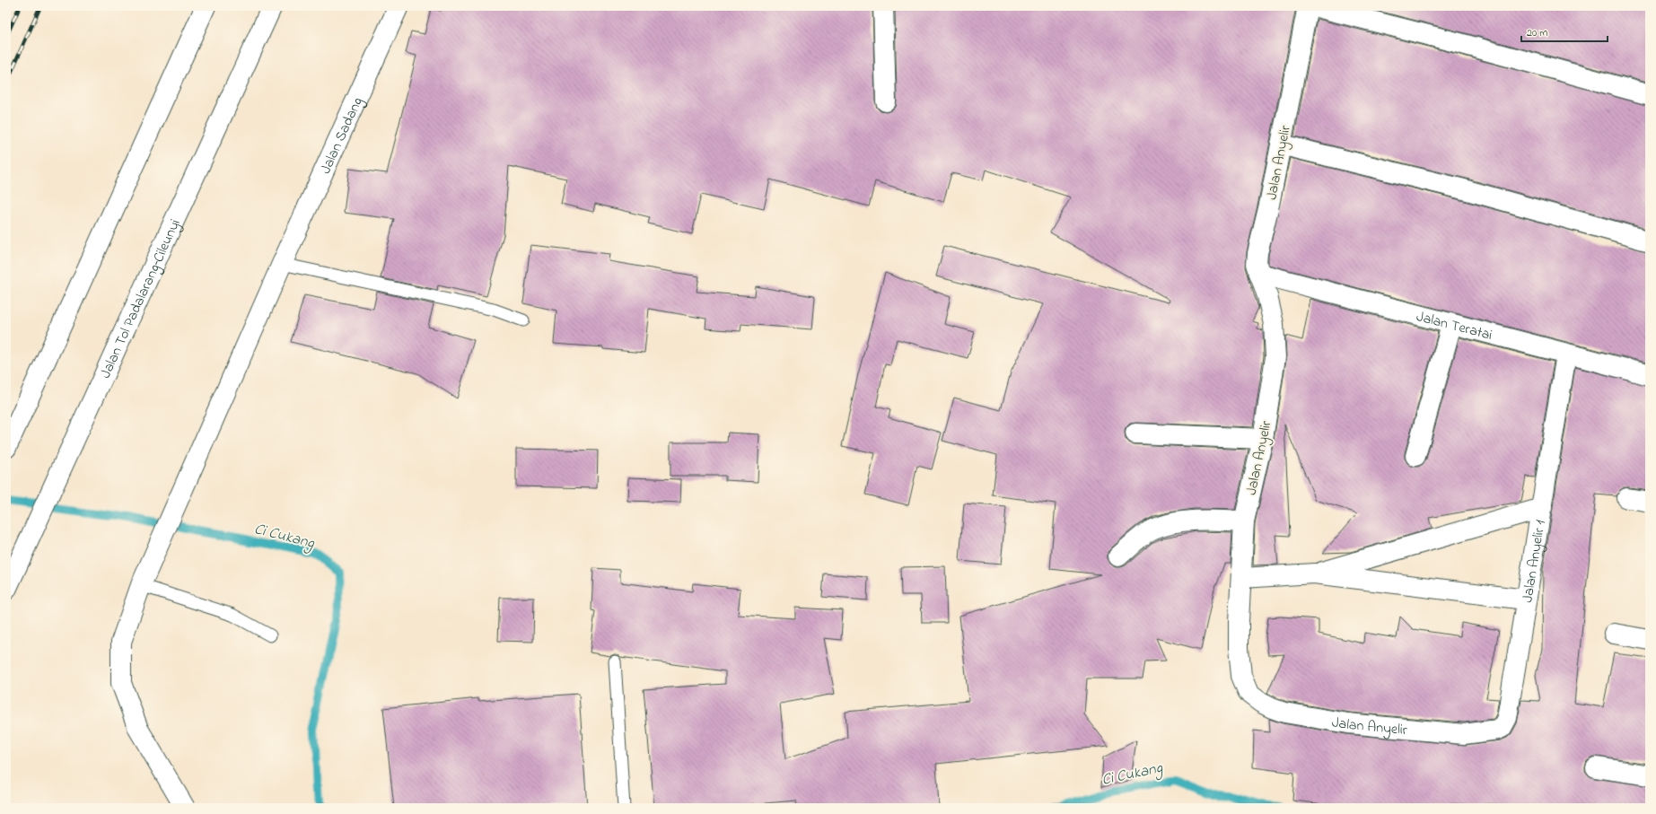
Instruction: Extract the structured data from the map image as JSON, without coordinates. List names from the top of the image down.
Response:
{
  "streets": {
    "main road": [
      "Jalan Sadang",
      "Jalan Anyelir",
      "Jalan Tol Padalarang–Cileunyi",
      "Jalan Teratai",
      "Jalan Anyelir 1"
    ]
  },
  "crossings": [
    ["Jalan Anyelir", "Jalan Teratai"],
    ["Jalan Anyelir", "Jalan Anyelir 1"],
    ["Jalan Teratai", "Jalan Anyelir 1"]
  ],
  "water": ["Ci Cukang"],
  "scale_bar": "20 m"
}
